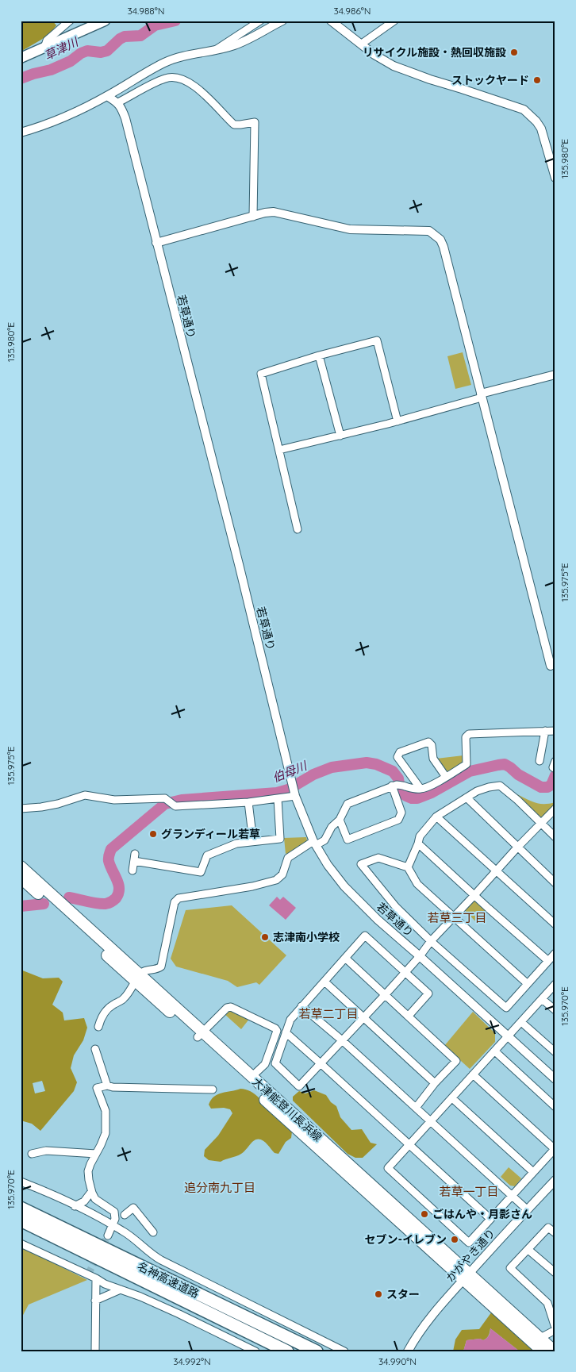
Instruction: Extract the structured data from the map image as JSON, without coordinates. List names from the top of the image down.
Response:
{
  "streets": {
    "highway": ["名神高速道路"],
    "main road": ["大津能登川長浜線"],
    "street": ["若草通り", "かがやき通り"]
  },
  "crossings": [
    ["大津能登川長浜線", "かがやき通り"]
  ],
  "districts": [
    "若草三丁目",
    "若草二丁目",
    "追分南九丁目",
    "若草一丁目"
  ],
  "water": ["草津川", "伯母川"],
  "places": [
    "リサイクル施設・熱回収施設",
    "ストックヤード",
    "グランディール若草",
    "志津南小学校",
    "ごはんや・月影さん",
    "セブン-イレブン",
    "スター"
  ],
  "coordinates": [
    "34.988°N",
    "34.986°N",
    "135.980°E",
    "135.975°E",
    "135.970°E",
    "34.992°N",
    "34.990°N"
  ]
}
